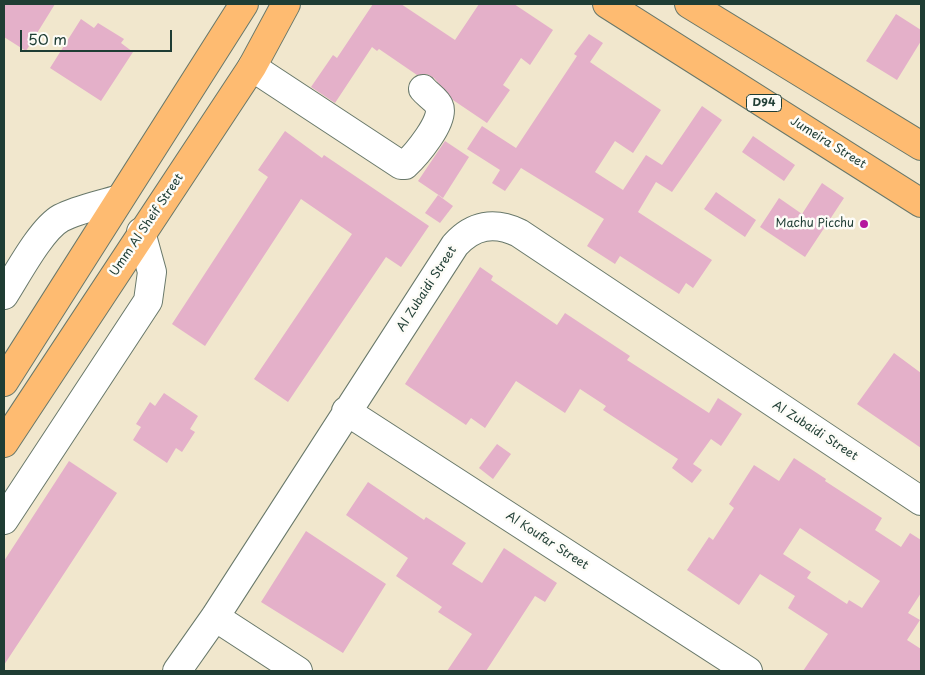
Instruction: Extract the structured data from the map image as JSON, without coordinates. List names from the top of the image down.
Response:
{
  "streets": {
    "main road": ["D94", "Jumeira Street", "Umm Al Sheif Street"],
    "street": ["Al Zubaidi Street", "Al Koufar Street"]
  },
  "crossings": [
    ["Al Zubaidi Street", "Al Koufar Street"]
  ],
  "places": ["Machu Picchu"],
  "scale_bar": "50 m"
}
